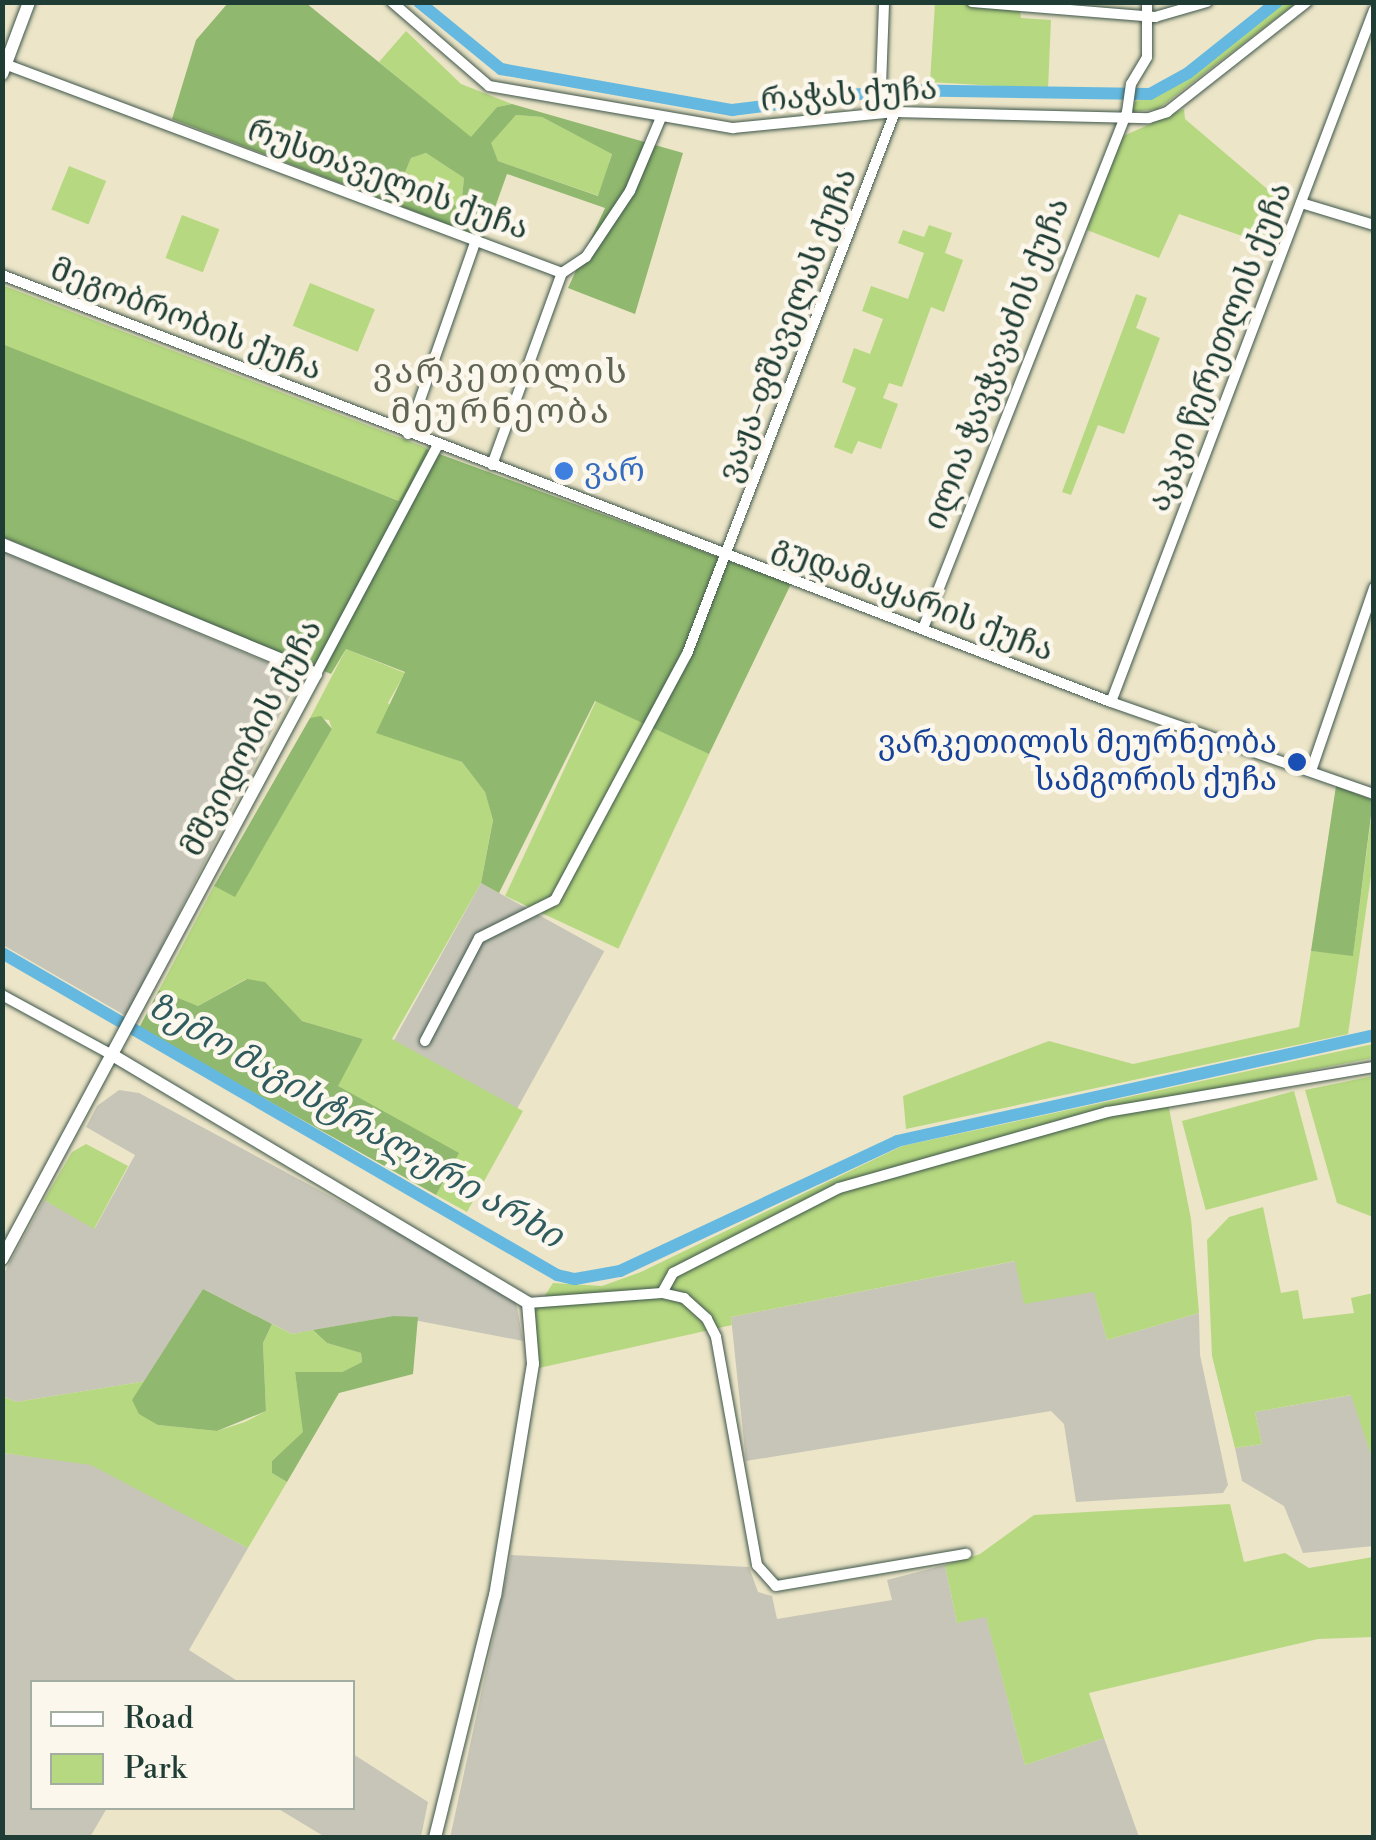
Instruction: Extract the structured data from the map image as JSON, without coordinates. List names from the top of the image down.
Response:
{
  "streets": {
    "street": [
      "რაჭას ქუჩა",
      "რუსთაველის ქუჩა",
      "მეგობრობის ქუჩა",
      "ვაჟა-ფშაველას ქუჩა",
      "აკაკი წერეთლის ქუჩა",
      "ილია ჭავჭავაძის ქუჩა",
      "გუდამაყარის ქუჩა",
      "მშვიდობის ქუჩა"
    ]
  },
  "crossings": [
    ["რაჭას ქუჩა", "ვაჟა-ფშაველას ქუჩა"],
    ["რაჭას ქუჩა", "ილია ჭავჭავაძის ქუჩა"],
    ["რუსთაველის ქუჩა", "გუდამაყარის ქუჩა"],
    ["მეგობრობის ქუჩა", "გუდამაყარის ქუჩა"],
    ["მეგობრობის ქუჩა", "მშვიდობის ქუჩა"],
    ["ვაჟა-ფშაველას ქუჩა", "გუდამაყარის ქუჩა"],
    ["აკაკი წერეთლის ქუჩა", "გუდამაყარის ქუჩა"],
    ["ილია ჭავჭავაძის ქუჩა", "გუდამაყარის ქუჩა"],
    ["გუდამაყარის ქუჩა", "მშვიდობის ქუჩა"]
  ],
  "districts": ["ვარკეთილის მეურნეობა"],
  "water": ["ზემო მაგისტრალური არხი"],
  "places": ["ვარ", "ვარკეთილის მეურნეობა სამგორის ქუჩა"],
  "legend": ["Road", "Park"]
}
